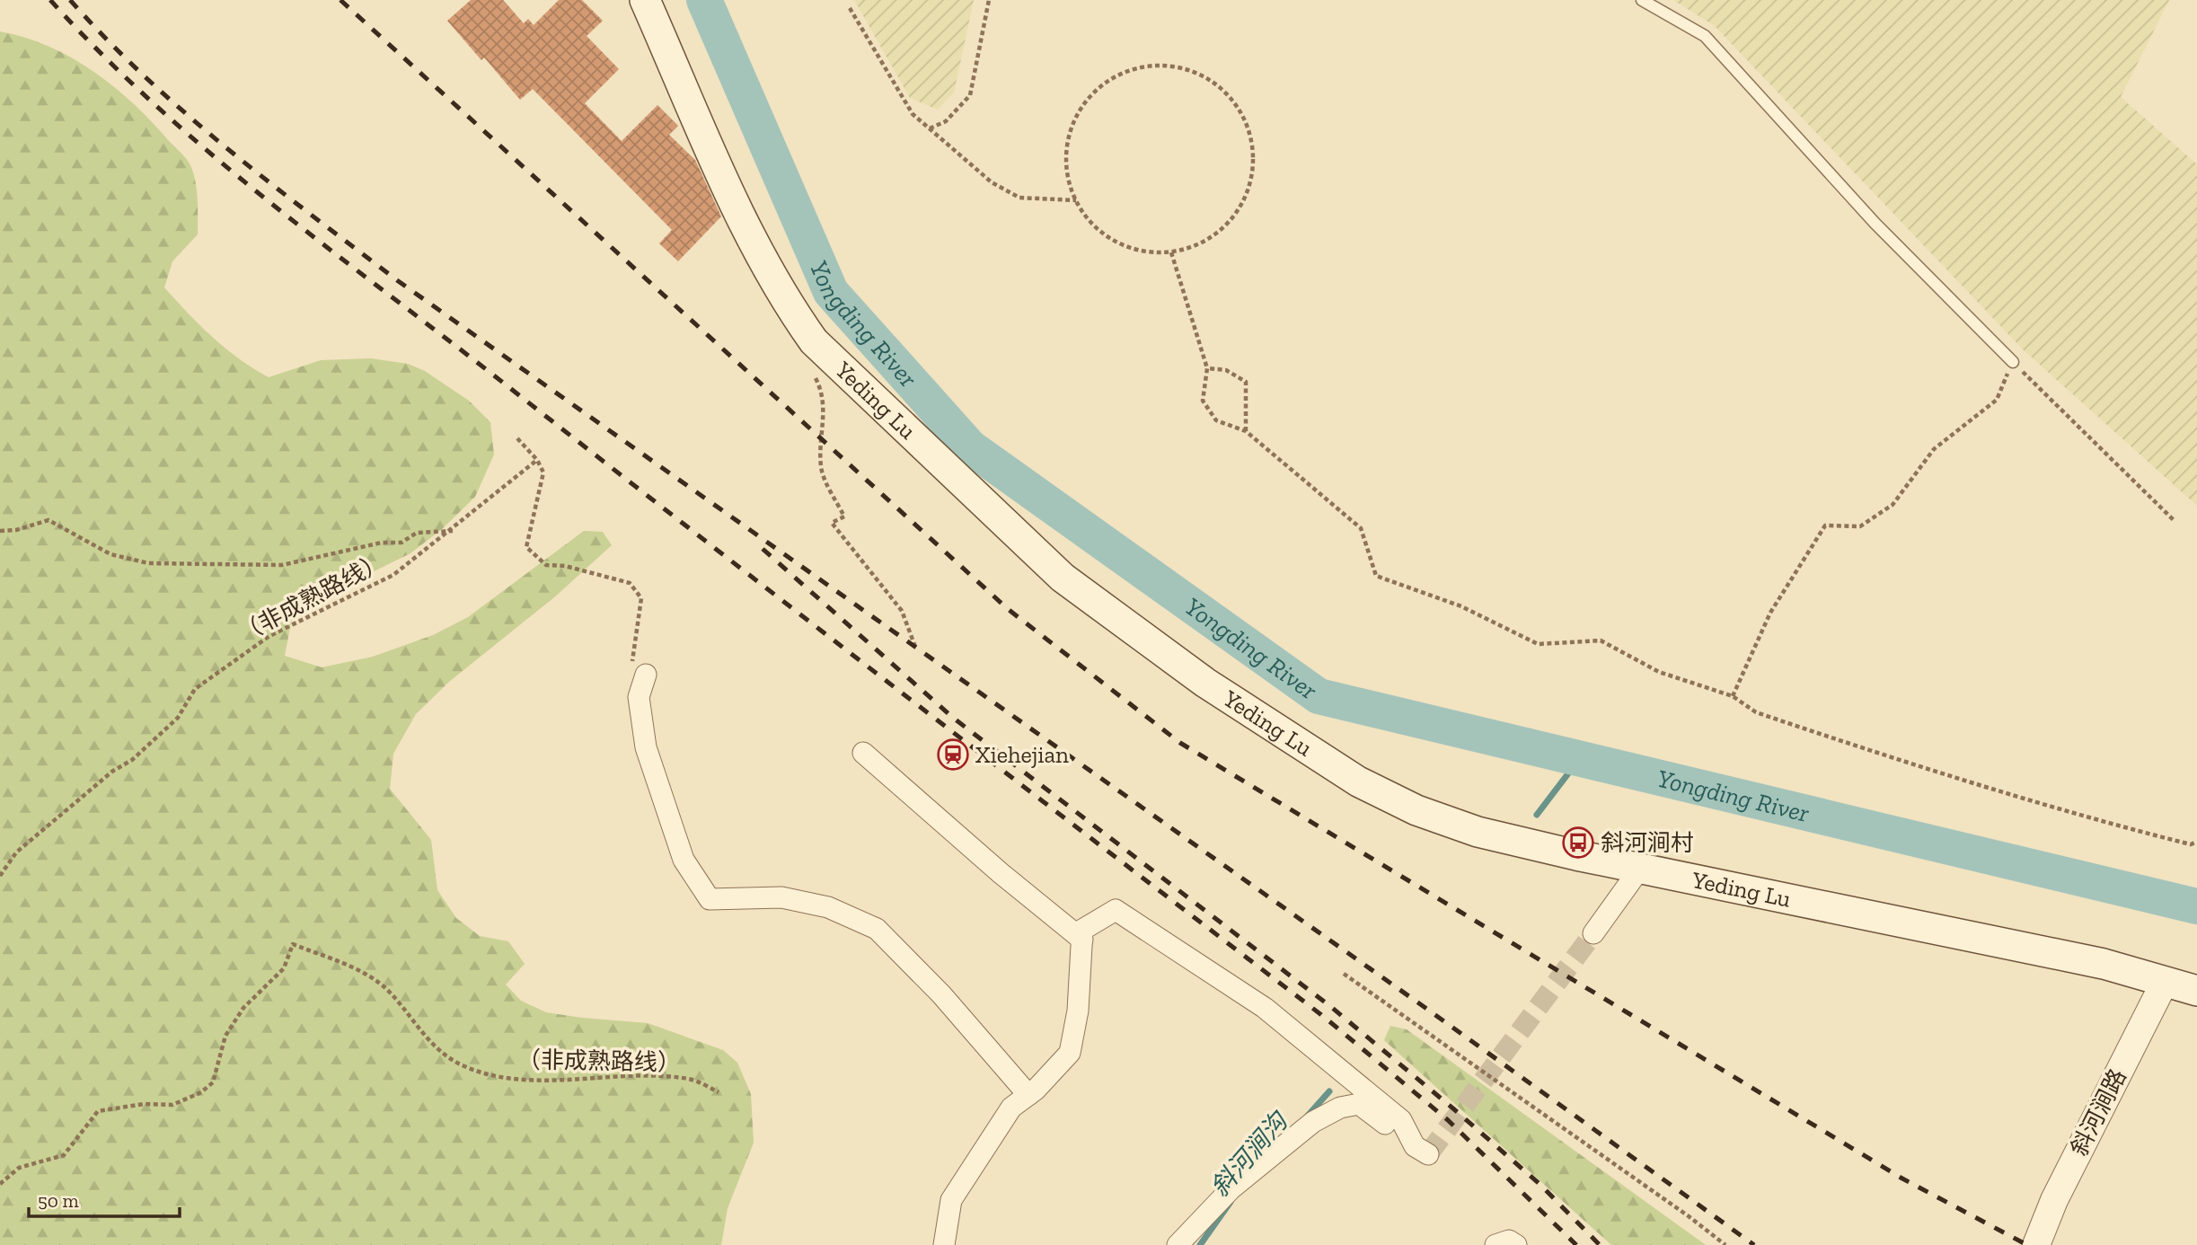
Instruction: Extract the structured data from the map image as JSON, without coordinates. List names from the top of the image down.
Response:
{
  "streets": {
    "main road": ["Yeding Lu"],
    "street": ["斜河涧路"],
    "path": ["（非成熟路线）"]
  },
  "crossings": [
    ["Yeding Lu", "斜河涧路"]
  ],
  "water": ["Yongding River", "斜河涧沟"],
  "places": {
    "station": ["Xiehejian"],
    "bus stop": ["斜河涧村"]
  },
  "scale_bar": "50 m"
}
